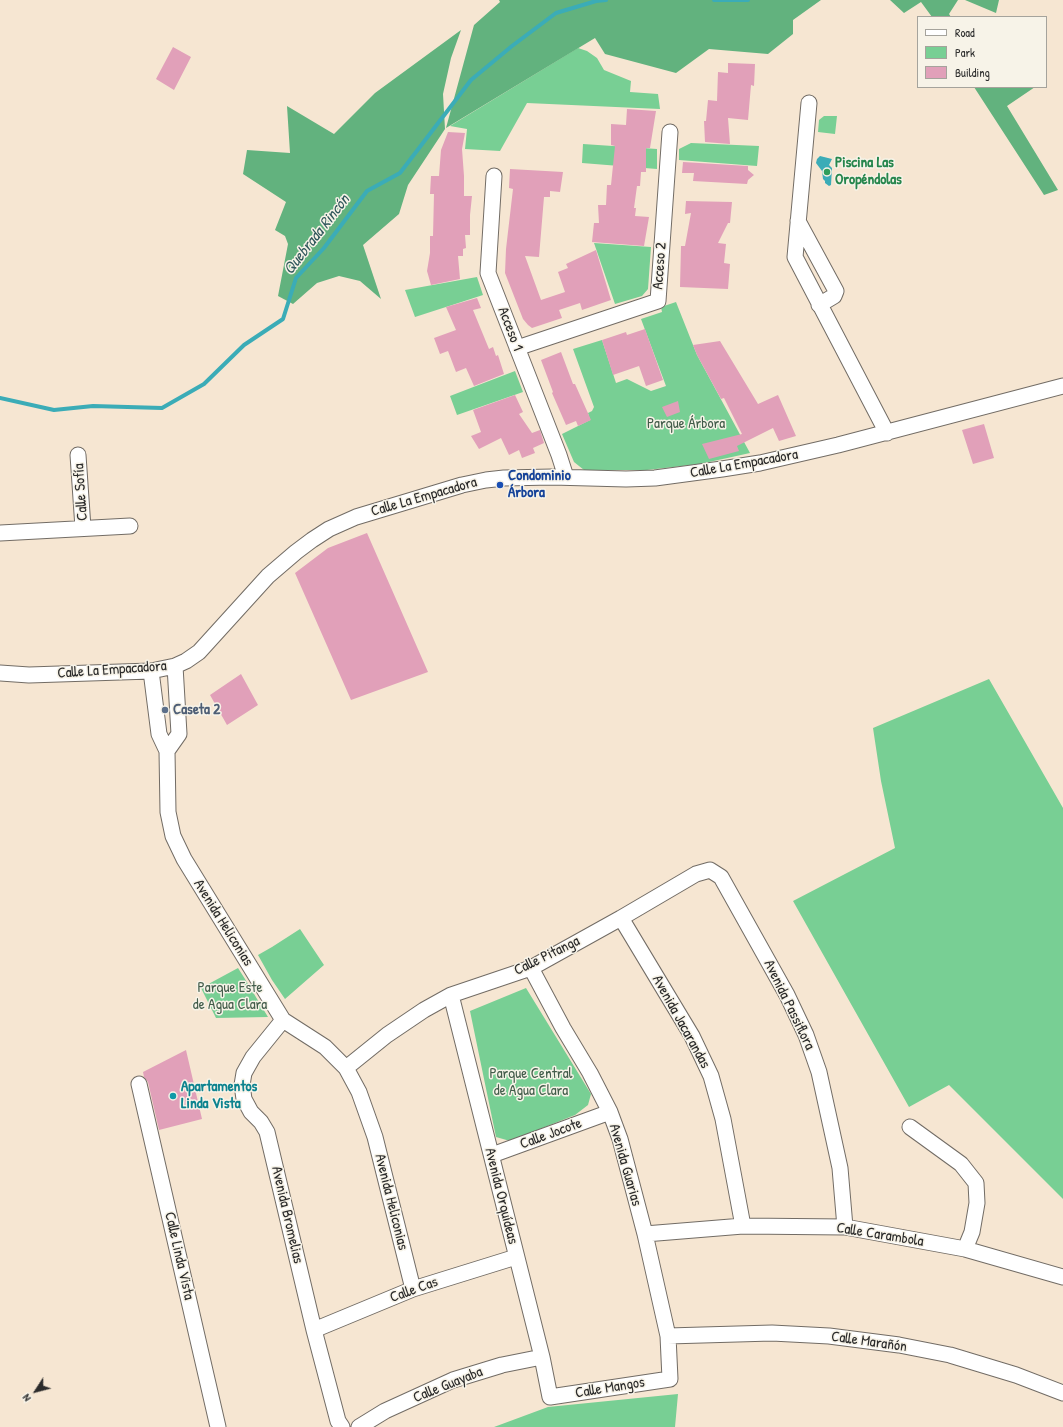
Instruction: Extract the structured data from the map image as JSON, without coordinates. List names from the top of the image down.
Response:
{
  "streets": {
    "street": [
      "Acceso 2",
      "Acceso 1",
      "Calle La Empacadora",
      "Calle Sofía",
      "Avenida Heliconias",
      "Calle Pitanga",
      "Avenida Passiflora",
      "Avenida Jacarandas",
      "Calle Jocote",
      "Avenida Guarias",
      "Avenida Orquídeas",
      "Avenida Bromelias",
      "Calle Carambola",
      "Calle Linda Vista",
      "Calle Cas",
      "Calle Marañón",
      "Calle Guayaba",
      "Calle Mangos"
    ]
  },
  "crossings": [
    ["Acceso 2", "Acceso 1"],
    ["Acceso 1", "Calle La Empacadora"],
    ["Calle La Empacadora", "Avenida Heliconias"],
    ["Avenida Heliconias", "Calle Pitanga"],
    ["Avenida Heliconias", "Avenida Bromelias"],
    ["Avenida Heliconias", "Calle Cas"],
    ["Calle Pitanga", "Avenida Passiflora"],
    ["Calle Pitanga", "Avenida Jacarandas"],
    ["Calle Pitanga", "Avenida Guarias"],
    ["Calle Pitanga", "Avenida Orquídeas"],
    ["Avenida Passiflora", "Calle Carambola"],
    ["Avenida Jacarandas", "Calle Carambola"],
    ["Calle Jocote", "Avenida Guarias"],
    ["Calle Jocote", "Avenida Orquídeas"],
    ["Avenida Guarias", "Calle Carambola"],
    ["Avenida Guarias", "Calle Marañón"],
    ["Avenida Guarias", "Calle Mangos"],
    ["Avenida Orquídeas", "Calle Cas"],
    ["Avenida Orquídeas", "Calle Guayaba"],
    ["Avenida Orquídeas", "Calle Mangos"],
    ["Avenida Bromelias", "Calle Cas"]
  ],
  "water": ["Quebrada Rincón"],
  "parks": ["Parque Árbora", "Parque Este de Agua Clara", "Parque Central de Agua Clara"],
  "places": [
    "Piscina Las Oropéndolas",
    "Condominio Árbora",
    "Caseta 2",
    "Apartamentos Linda Vista"
  ],
  "legend": ["Road", "Park", "Building"],
  "north": "bottom left"
}
